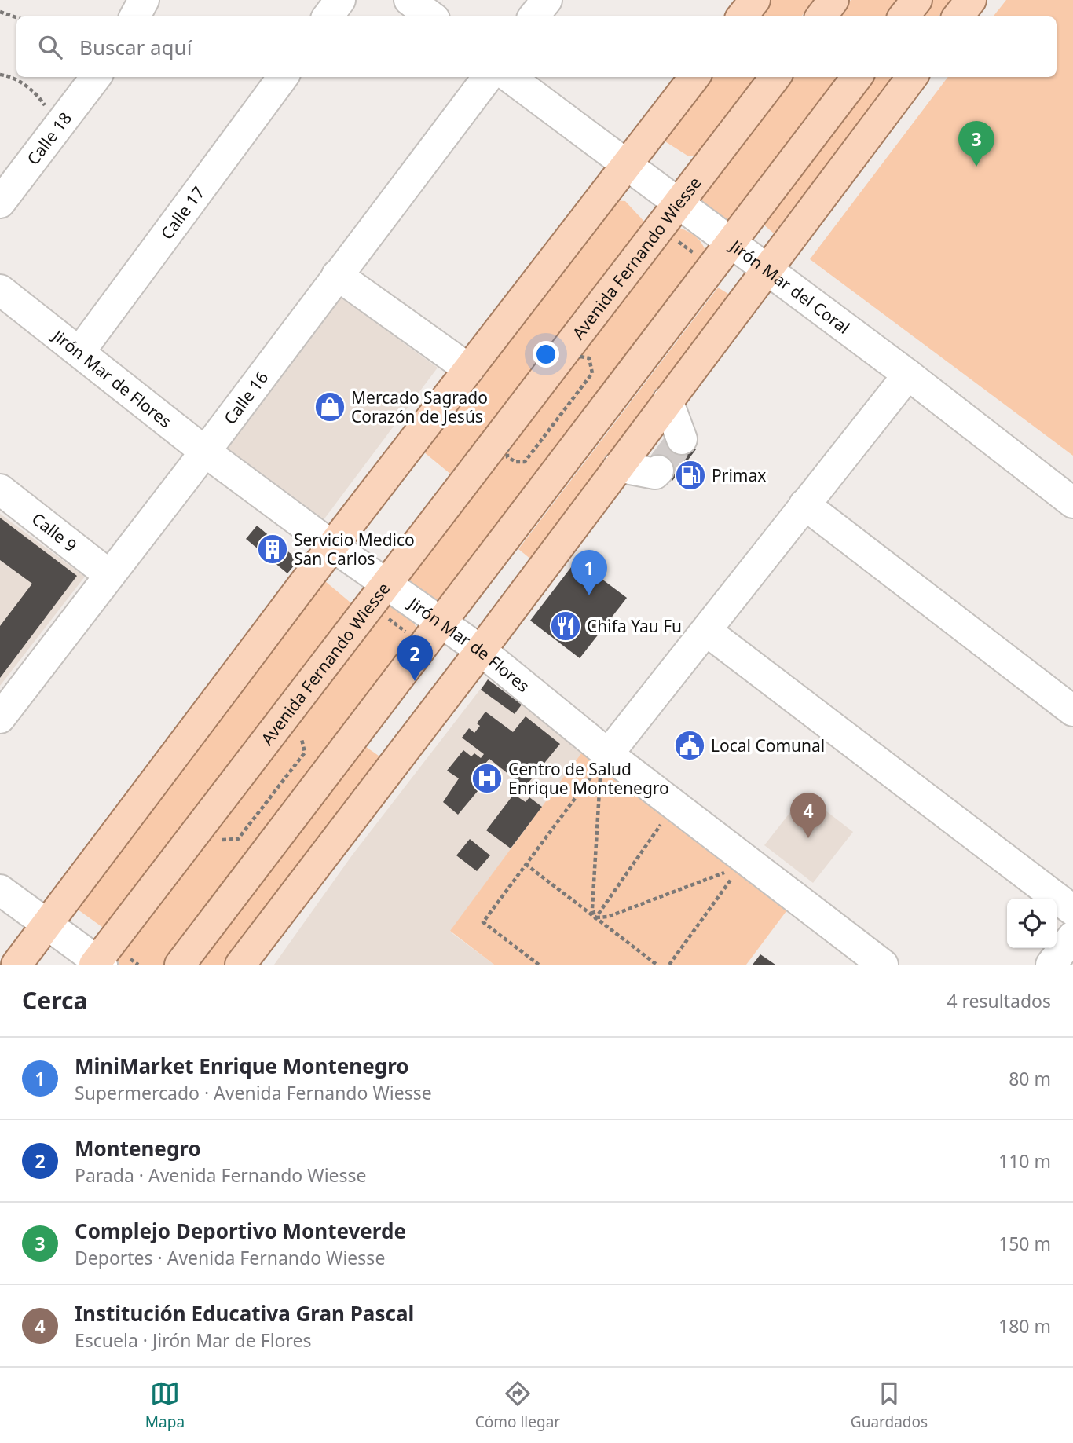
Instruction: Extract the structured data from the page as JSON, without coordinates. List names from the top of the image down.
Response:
{
  "streets": {
    "main road": ["Avenida Fernando Wiesse"],
    "street": [
      "Calle 18",
      "Calle 17",
      "Jirón Mar del Coral",
      "Jirón Mar de Flores",
      "Calle 16",
      "Calle 9"
    ]
  },
  "crossings": [
    ["Calle 17", "Jirón Mar de Flores"],
    ["Avenida Fernando Wiesse", "Jirón Mar del Coral"],
    ["Avenida Fernando Wiesse", "Jirón Mar de Flores"],
    ["Jirón Mar de Flores", "Calle 16"],
    ["Calle 16", "Calle 9"]
  ],
  "places": {
    "shop": ["Mercado Sagrado Corazón de Jesús"],
    "fuel station": ["Primax"],
    "building": ["Servicio Medico San Carlos"],
    "restaurant": ["Chifa Yau Fu"],
    "public building": ["Local Comunal"],
    "hospital": ["Centro de Salud Enrique Montenegro"]
  },
  "page": {
    "search": "Buscar aquí",
    "pins": [
      "3",
      "1",
      "2",
      "4"
    ],
    "heading": ["Cerca", "4 resultados"],
    "list": [
      {
        "mark": "1",
        "name": "MiniMarket Enrique Montenegro",
        "note": "Supermercado · Avenida Fernando Wiesse",
        "value": "80 m"
      },
      {
        "mark": "2",
        "name": "Montenegro",
        "note": "Parada · Avenida Fernando Wiesse",
        "value": "110 m"
      },
      {
        "mark": "3",
        "name": "Complejo Deportivo Monteverde",
        "note": "Deportes · Avenida Fernando Wiesse",
        "value": "150 m"
      },
      {
        "mark": "4",
        "name": "Institución Educativa Gran Pascal",
        "note": "Escuela · Jirón Mar de Flores",
        "value": "180 m"
      }
    ],
    "nav": ["Mapa", "Cómo llegar", "Guardados"]
  }
}
